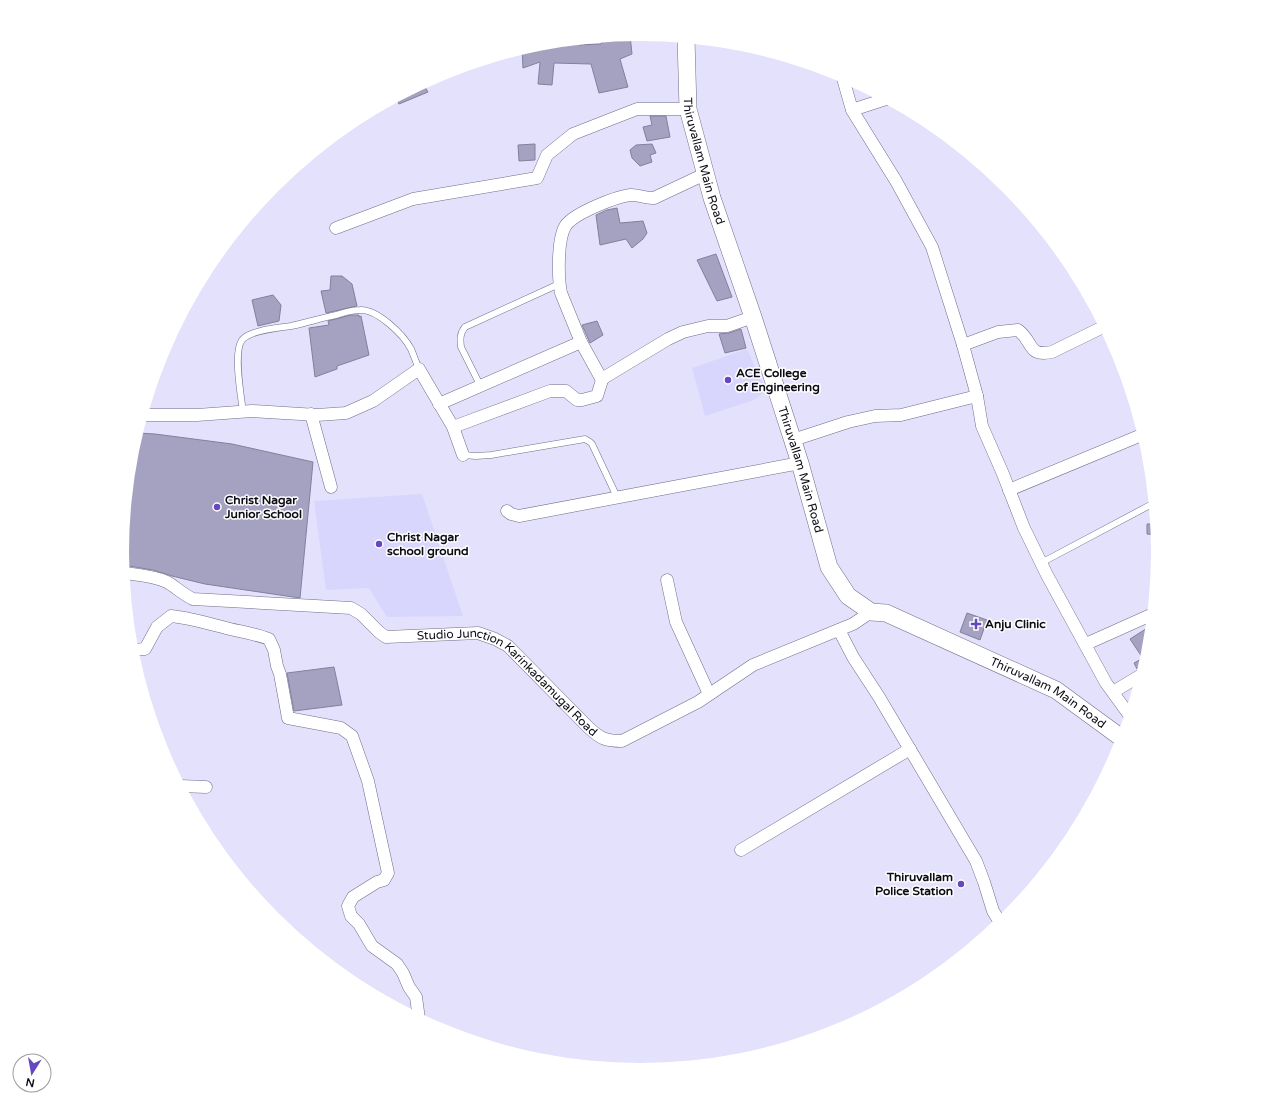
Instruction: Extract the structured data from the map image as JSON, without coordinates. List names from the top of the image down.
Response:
{
  "streets": {
    "main road": ["Thiruvallam Main Road"],
    "street": ["Studio Junction Karinkadamugal Road"]
  },
  "crossings": [
    ["Thiruvallam Main Road", "Studio Junction Karinkadamugal Road"]
  ],
  "places": {
    "other": [
      "ACE College of Engineering",
      "Christ Nagar Junior School",
      "Christ Nagar school ground",
      "Thiruvallam Police Station"
    ],
    "health": ["Anju Clinic"]
  },
  "north": "bottom"
}
